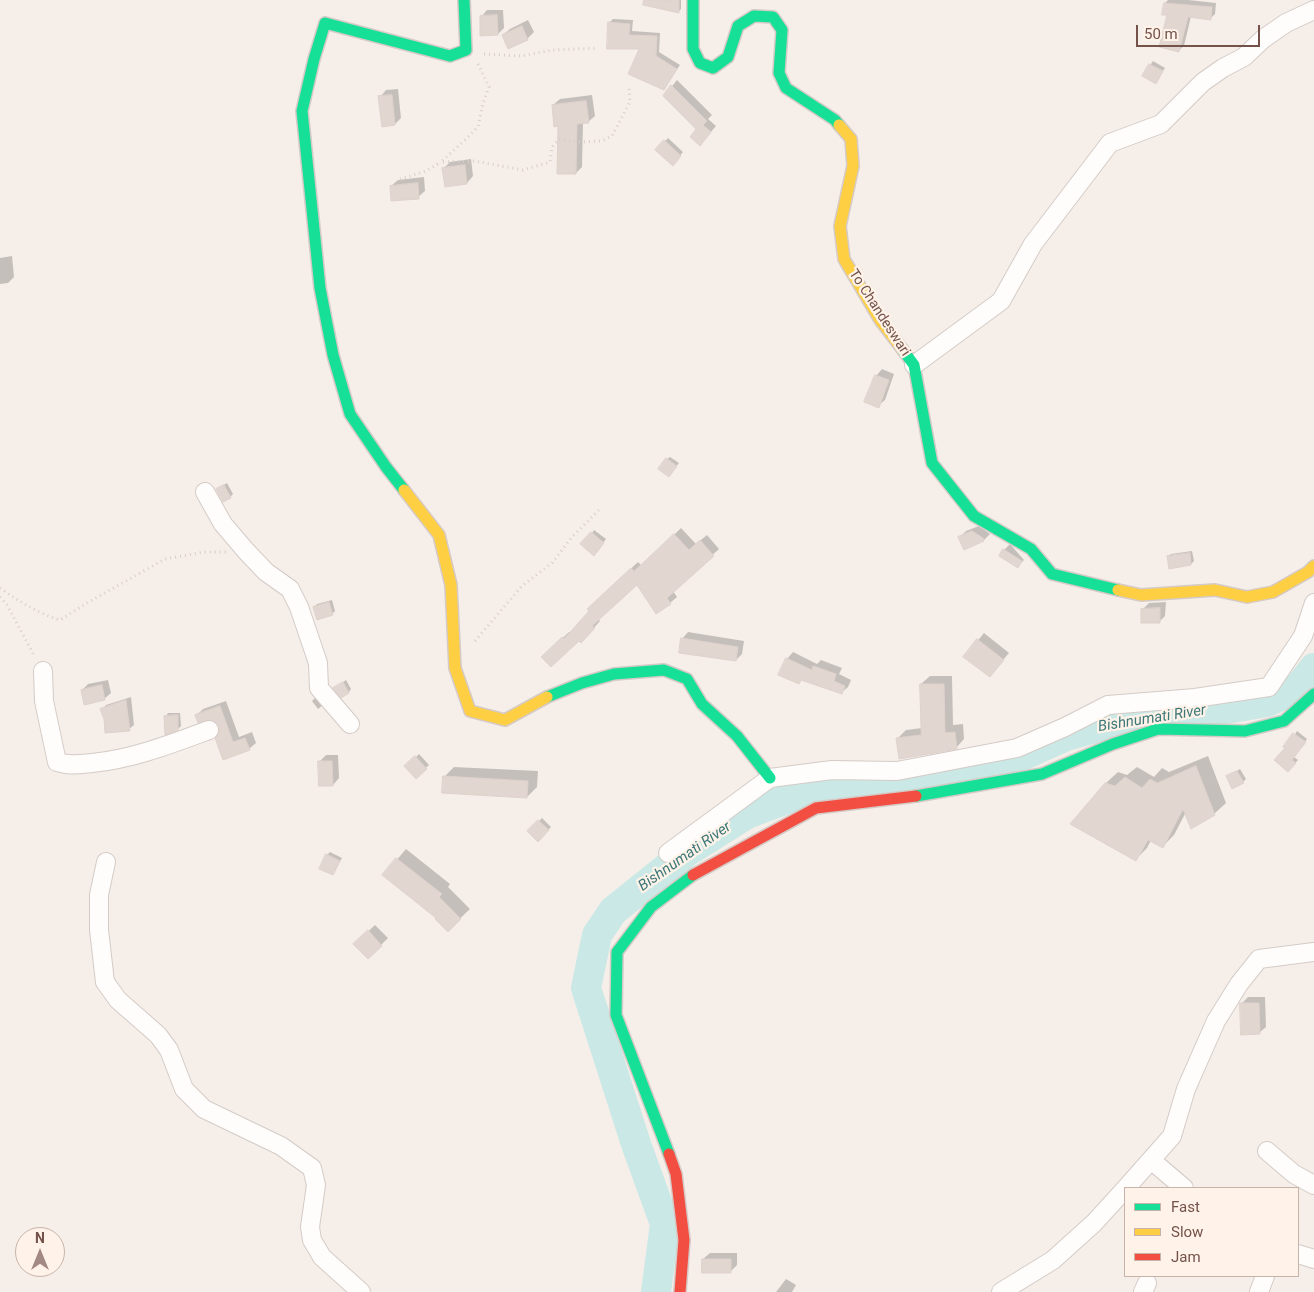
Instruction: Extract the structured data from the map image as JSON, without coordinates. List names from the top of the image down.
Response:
{
  "streets": {
    "street": ["To Chandeswari"]
  },
  "water": ["Bishnumati River"],
  "legend": ["Fast", "Slow", "Jam"],
  "scale_bar": "50 m",
  "north": "top"
}
